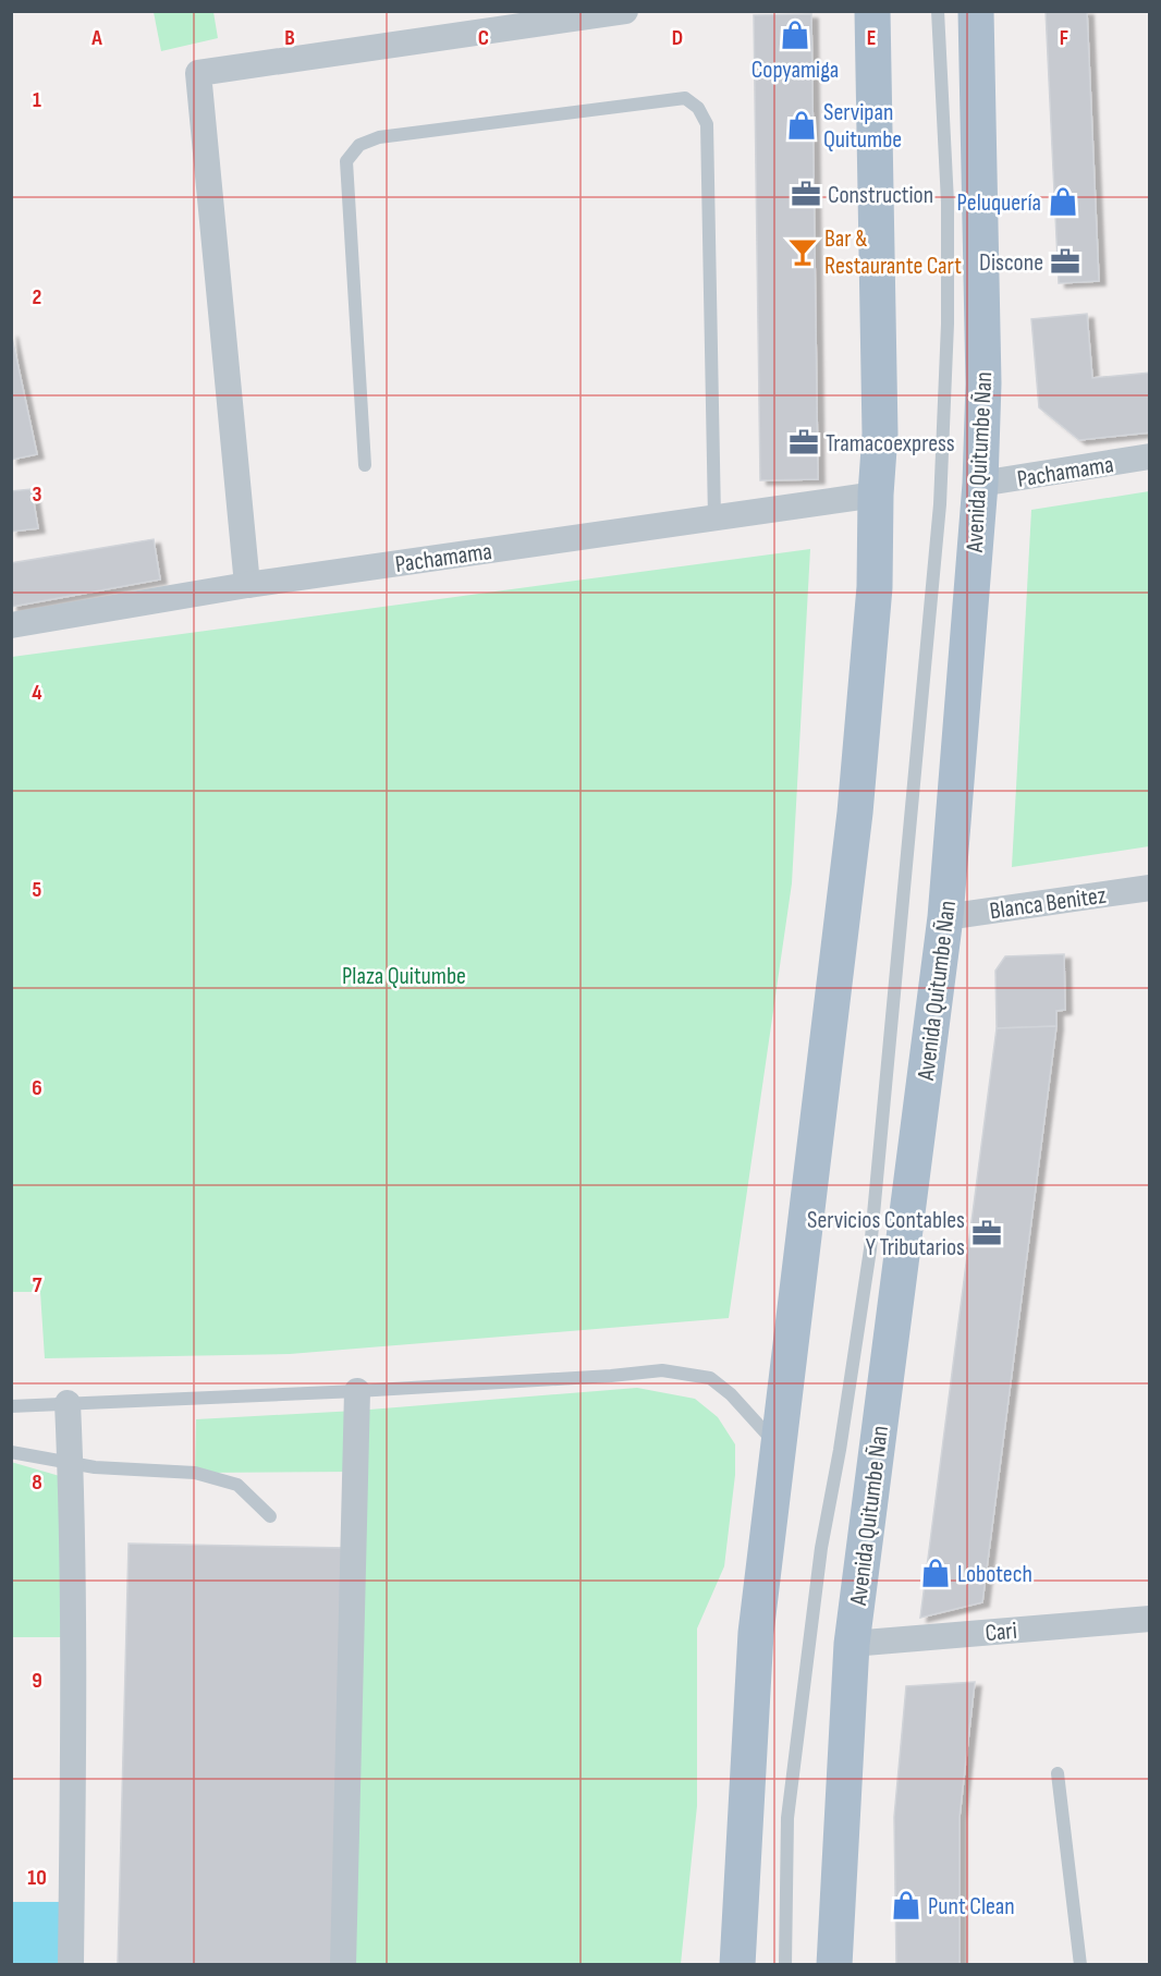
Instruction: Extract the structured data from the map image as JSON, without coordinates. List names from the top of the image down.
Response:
{
  "streets": {
    "main road": ["Avenida Quitumbe Ñan"],
    "street": ["Pachamama", "Blanca Benitez", "Cari"]
  },
  "crossings": [
    ["Avenida Quitumbe Ñan", "Pachamama"],
    ["Avenida Quitumbe Ñan", "Blanca Benitez"],
    ["Avenida Quitumbe Ñan", "Cari"]
  ],
  "parks": ["Plaza Quitumbe"],
  "places": {
    "shop": [
      "Copyamiga",
      "Servipan Quitumbe",
      "Peluquería",
      "Lobotech",
      "Punt Clean"
    ],
    "office": [
      "Construction",
      "Discone",
      "Tramacoexpress",
      "Servicios Contables Y Tributarios"
    ],
    "bar": ["Bar & Restaurante Cart"]
  },
  "grid": {
    "columns": [
      "A",
      "B",
      "C",
      "D",
      "E",
      "F"
    ],
    "rows": [
      "1",
      "2",
      "3",
      "4",
      "5",
      "6",
      "7",
      "8",
      "9",
      "10"
    ]
  }
}
